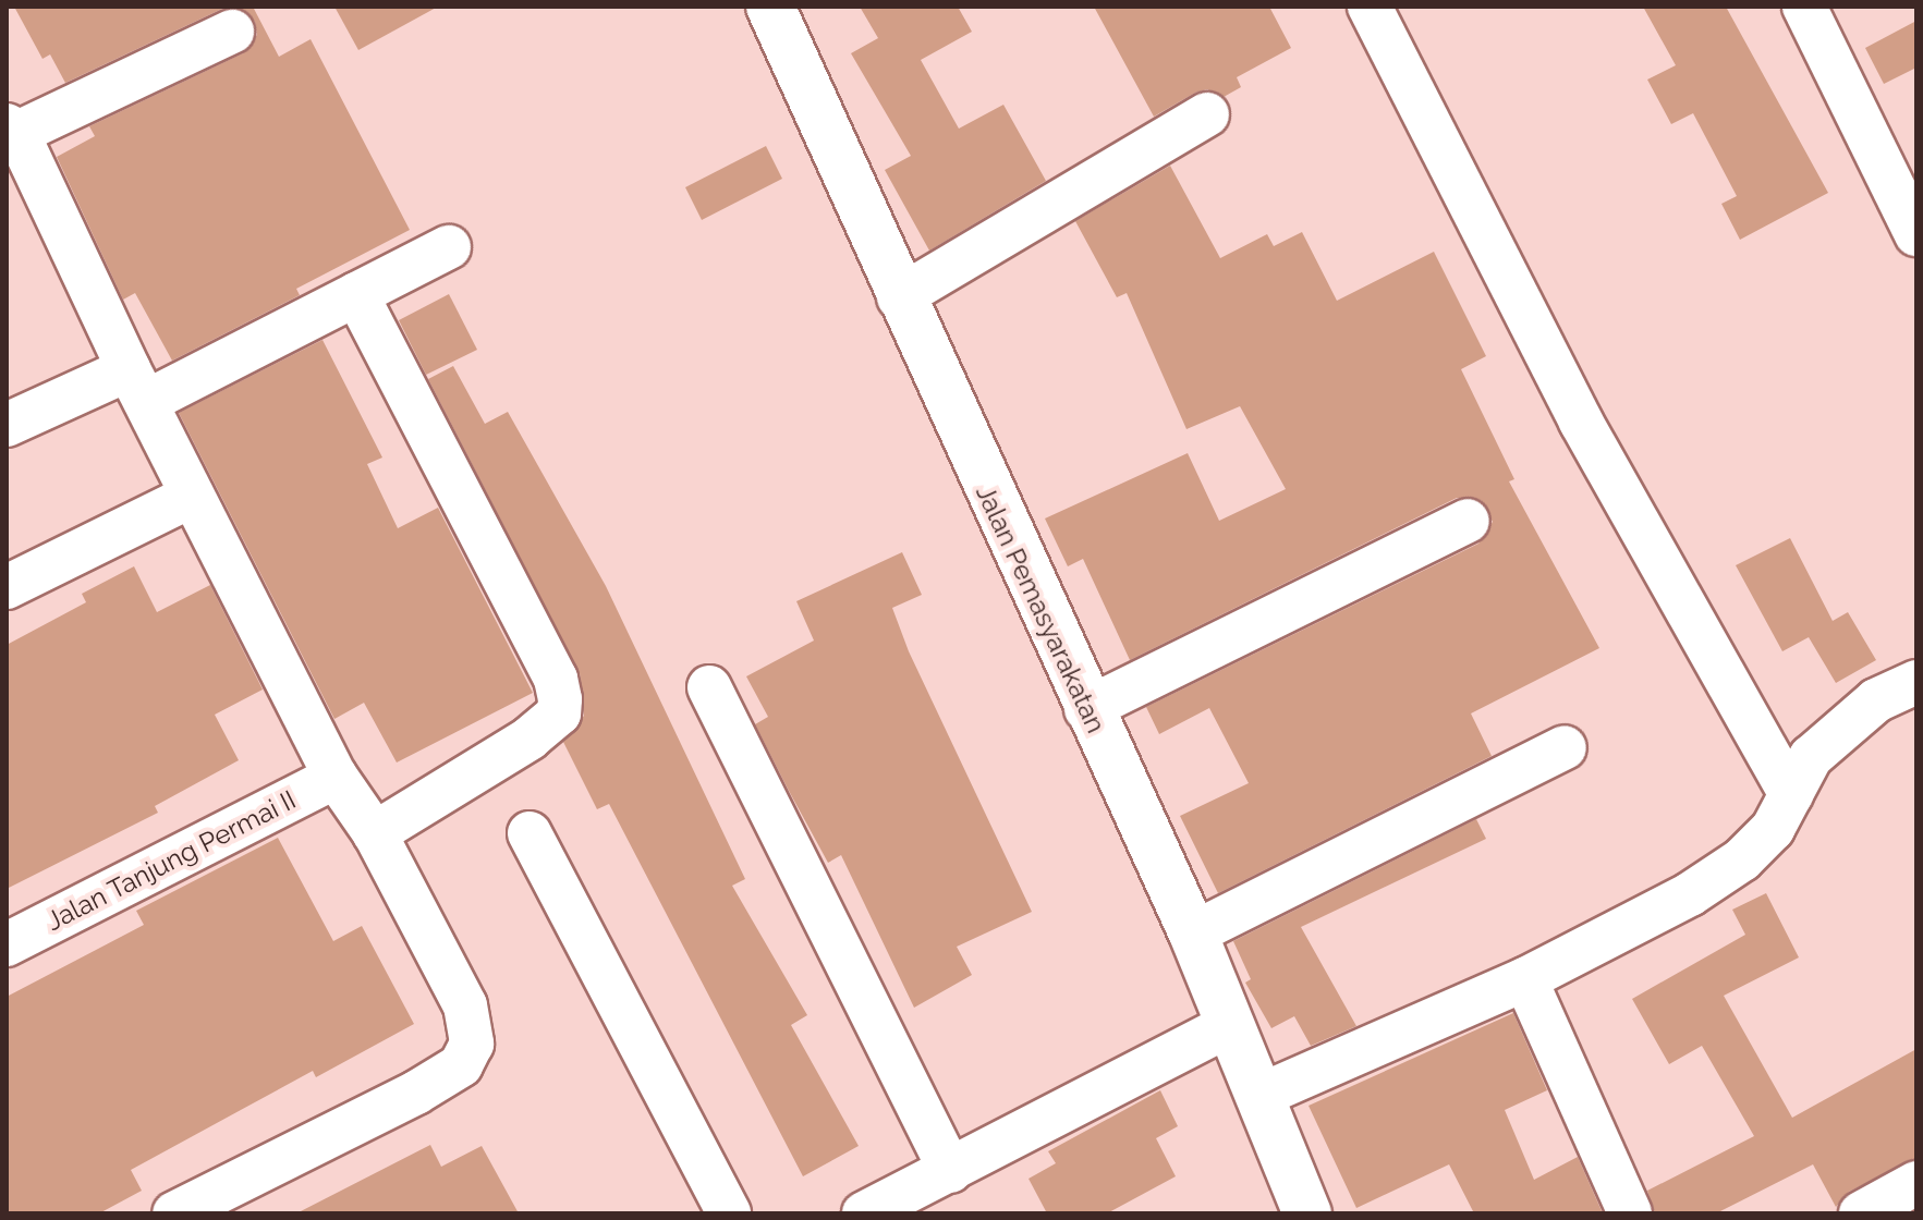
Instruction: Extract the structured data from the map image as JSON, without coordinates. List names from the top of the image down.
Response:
{
  "streets": {
    "street": ["Jalan Pemasyarakatan", "Jalan Tanjung Permai II"]
  }
}
